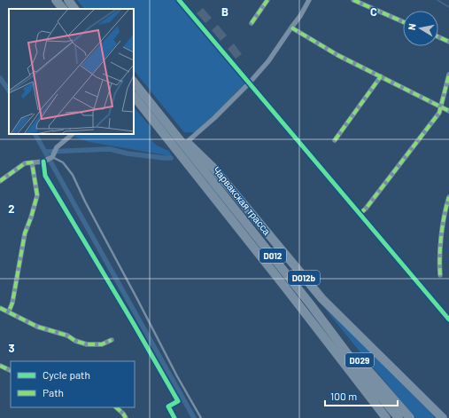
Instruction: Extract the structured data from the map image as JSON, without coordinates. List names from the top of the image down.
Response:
{
  "streets": {
    "highway": [
      "Чарвакская трасса",
      "D012",
      "D012b",
      "D029"
    ]
  },
  "crossings": [
    ["Чарвакская трасса", "D012b"],
    ["Чарвакская трасса", "D029"]
  ],
  "legend": ["Cycle path", "Path"],
  "scale_bar": "100 m",
  "north": "left",
  "grid": {
    "columns": ["B", "C"],
    "rows": ["2", "3"]
  }
}
